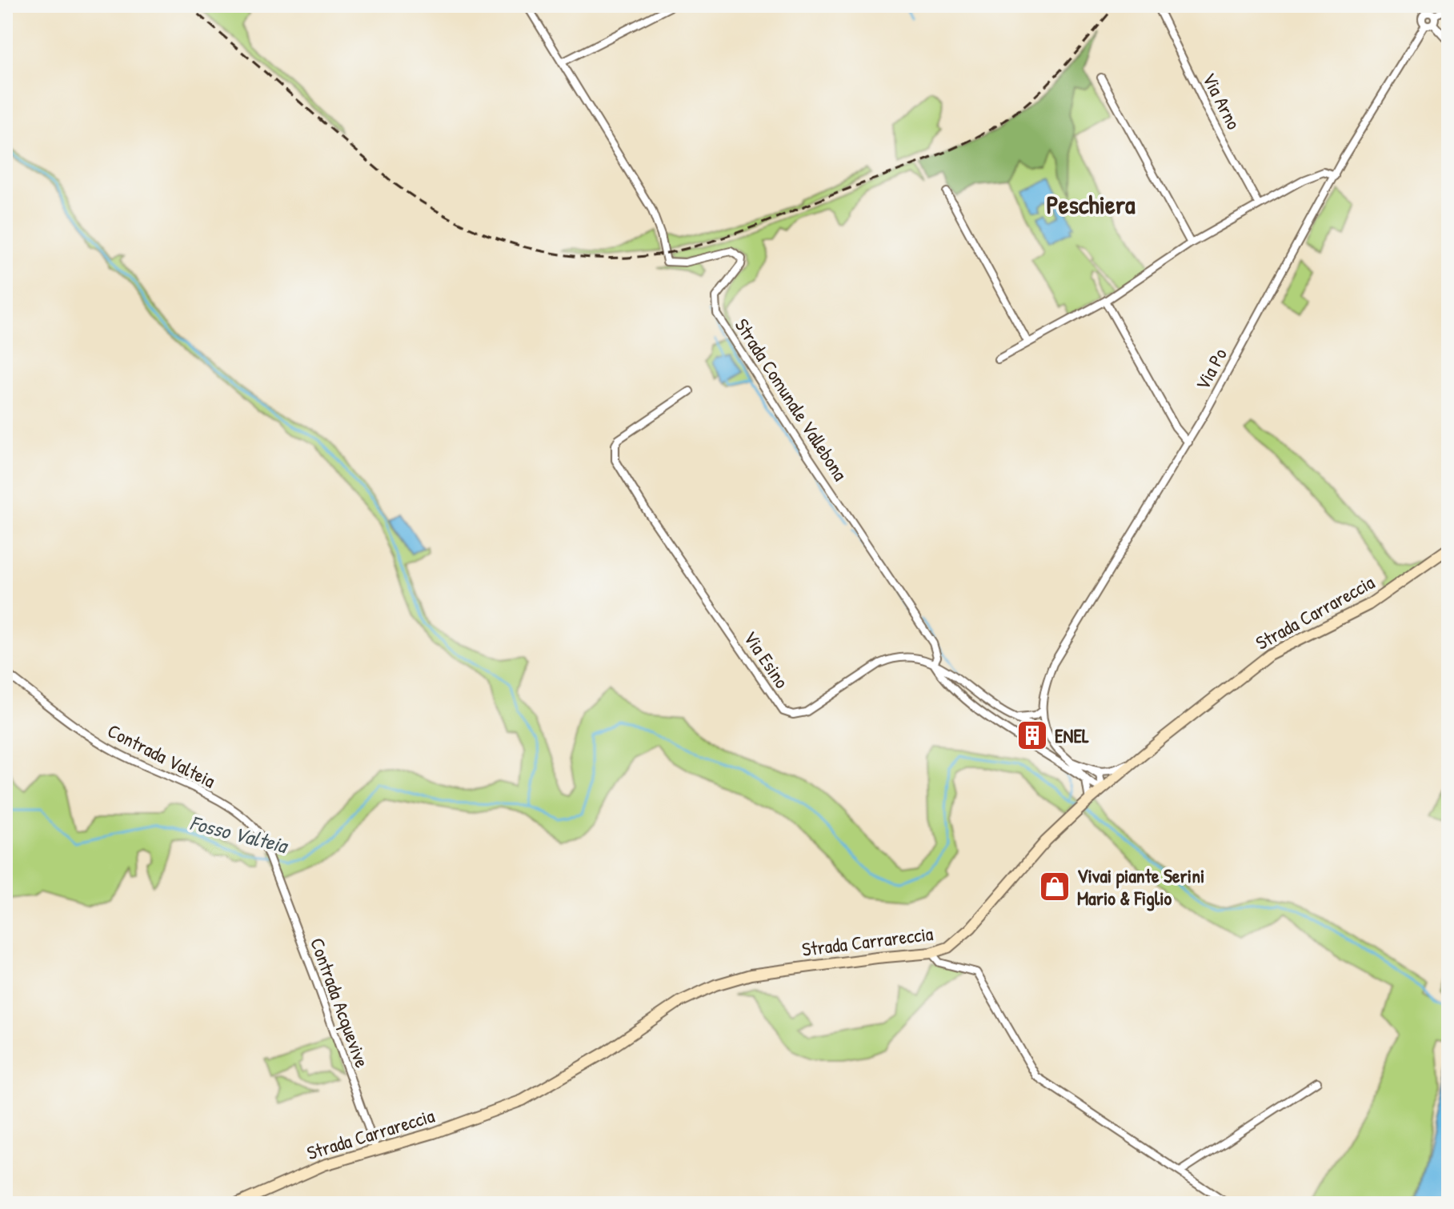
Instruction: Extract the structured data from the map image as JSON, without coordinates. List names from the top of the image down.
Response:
{
  "streets": {
    "main road": ["Strada Carrareccia"],
    "street": [
      "Via Arno",
      "Via Po",
      "Strada Comunale Vallebona",
      "Via Esino",
      "Contrada Valteia",
      "Contrada Acquevive"
    ]
  },
  "crossings": [
    ["Strada Comunale Vallebona", "Via Esino"],
    ["Strada Carrareccia", "Contrada Acquevive"],
    ["Contrada Valteia", "Contrada Acquevive"]
  ],
  "districts": ["Peschiera"],
  "water": ["Fosso Valteia"],
  "places": {
    "building": ["ENEL"],
    "shop": ["Vivai piante Serini Mario & Figlio"]
  }
}
